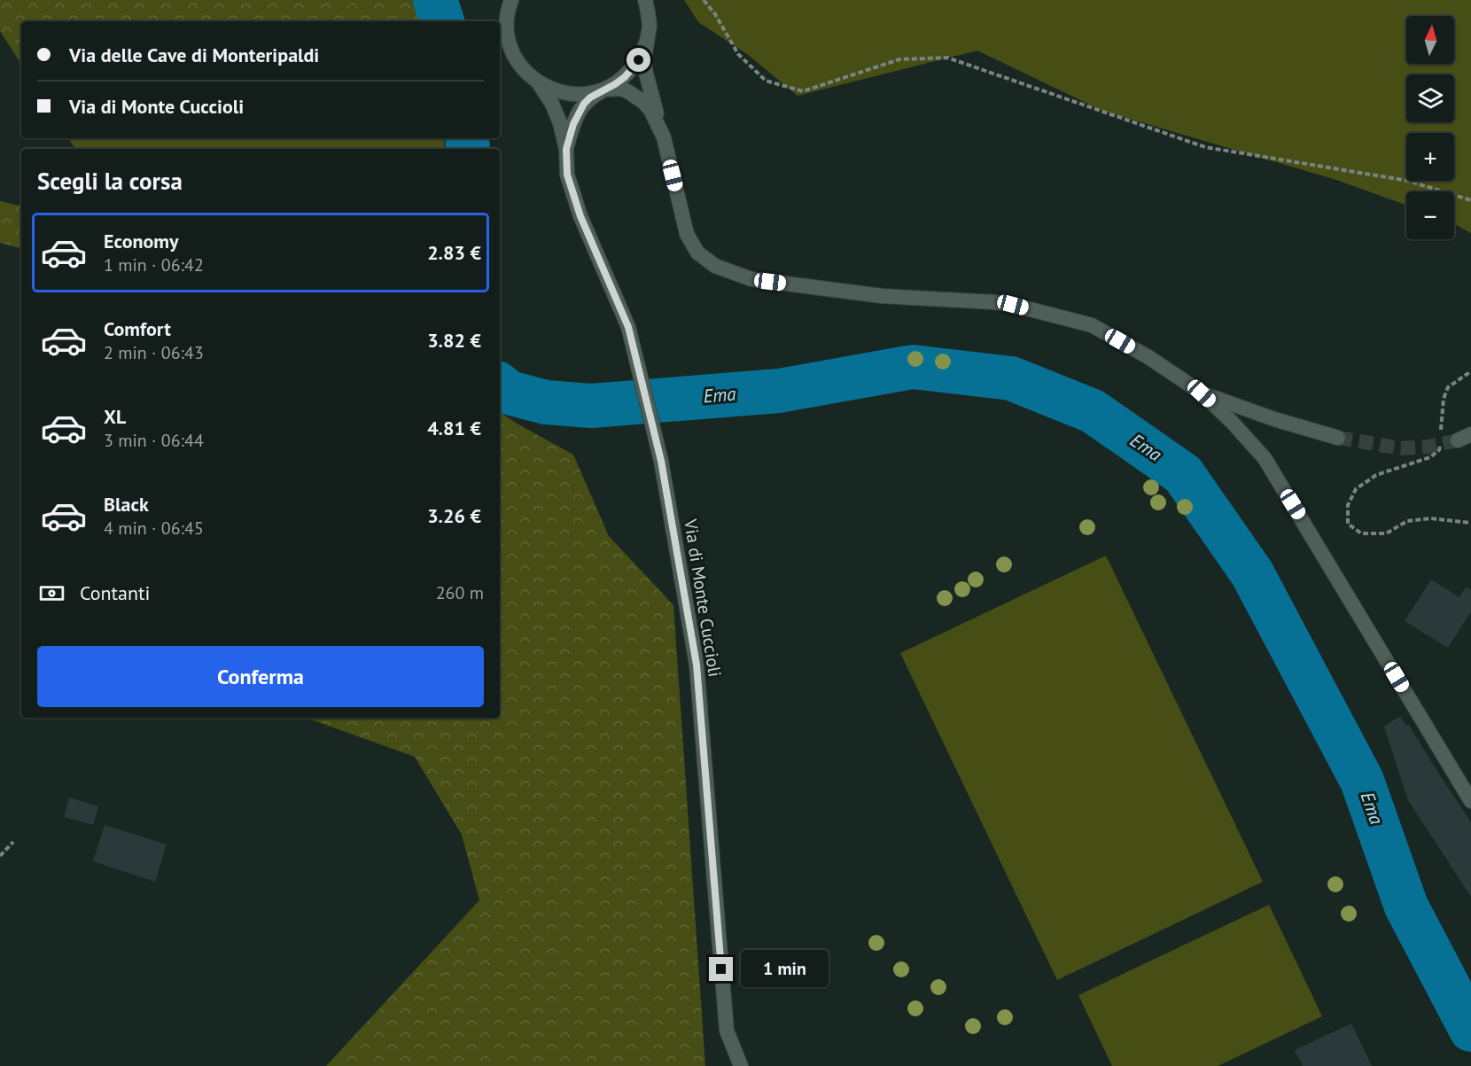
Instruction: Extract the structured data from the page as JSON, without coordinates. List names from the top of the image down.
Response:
{
  "streets": {
    "street": ["Via di Monte Cuccioli"]
  },
  "water": ["Ema"],
  "north": "top",
  "page": {
    "map_buttons": ["+", "−"],
    "banner": ["Via delle Cave di Monteripaldi", "Via di Monte Cuccioli"],
    "heading": "Scegli la corsa",
    "list": [
      {
        "name": "Economy",
        "note": "1 min · 06:42",
        "value": "2.83 €"
      },
      {
        "name": "Comfort",
        "note": "2 min · 06:43",
        "value": "3.82 €"
      },
      {
        "name": "XL",
        "note": "3 min · 06:44",
        "value": "4.81 €"
      },
      {
        "name": "Black",
        "note": "4 min · 06:45",
        "value": "3.26 €"
      }
    ],
    "pay": ["Contanti", "260 m"],
    "buttons": "Conferma",
    "bubble": "1 min"
  }
}
